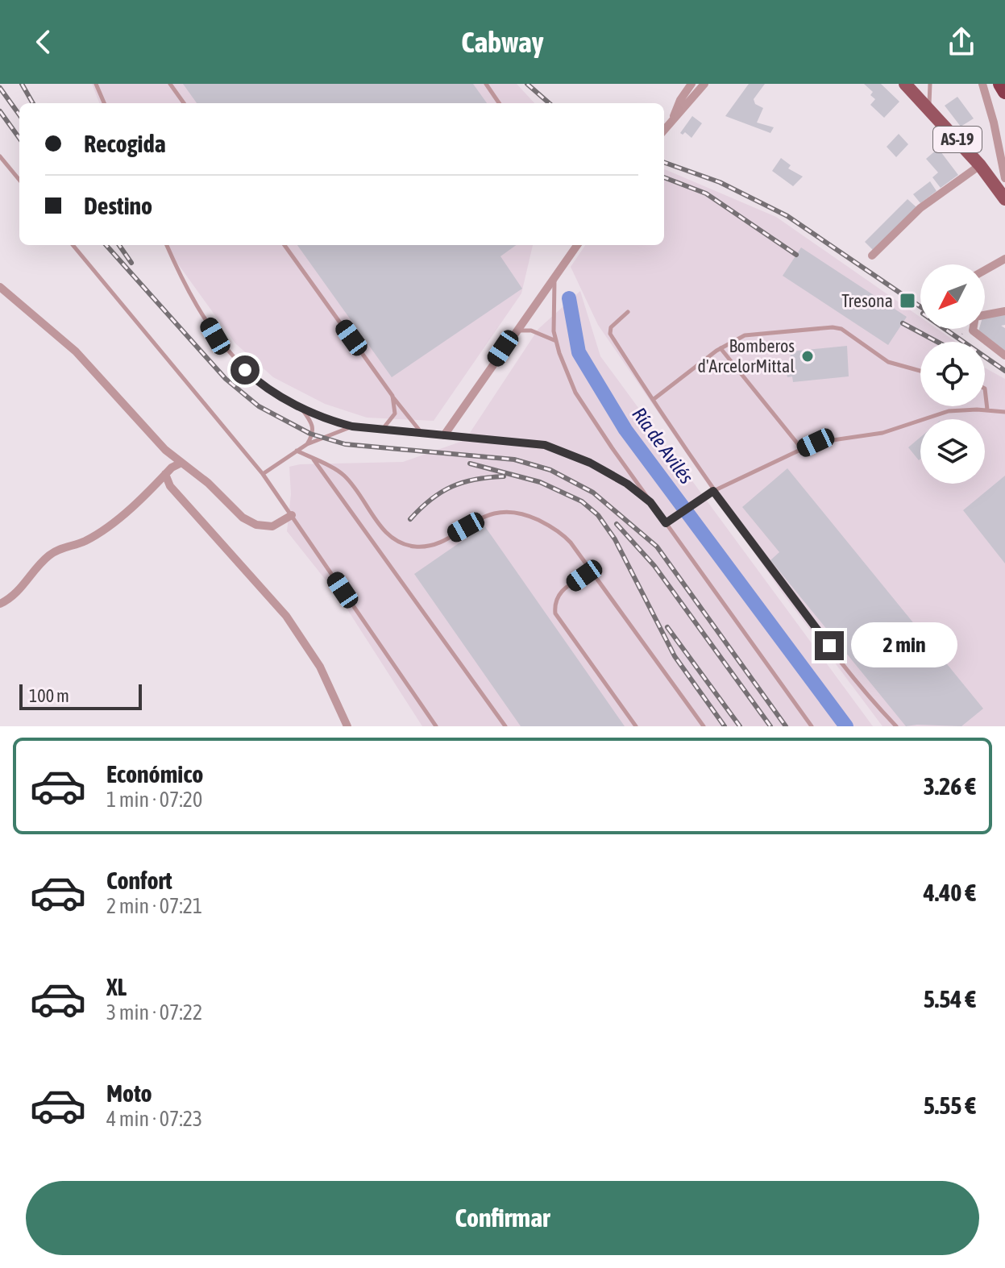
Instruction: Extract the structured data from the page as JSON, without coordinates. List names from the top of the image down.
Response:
{
  "streets": {
    "main road": ["AS-19"]
  },
  "water": ["Ría de Avilés"],
  "places": {
    "transit": ["Tresona"],
    "other": ["Bomberos d'ArcelorMittal"]
  },
  "scale_bar": "100 m",
  "north": "bottom left",
  "page": {
    "header": "Cabway",
    "banner": ["Recogida", "Destino"],
    "bubble": "2 min",
    "scale": "100 m",
    "list": [
      {
        "name": "Económico",
        "note": "1 min · 07:20",
        "value": "3.26 €"
      },
      {
        "name": "Confort",
        "note": "2 min · 07:21",
        "value": "4.40 €"
      },
      {
        "name": "XL",
        "note": "3 min · 07:22",
        "value": "5.54 €"
      },
      {
        "name": "Moto",
        "note": "4 min · 07:23",
        "value": "5.55 €"
      }
    ],
    "buttons": "Confirmar"
  }
}
